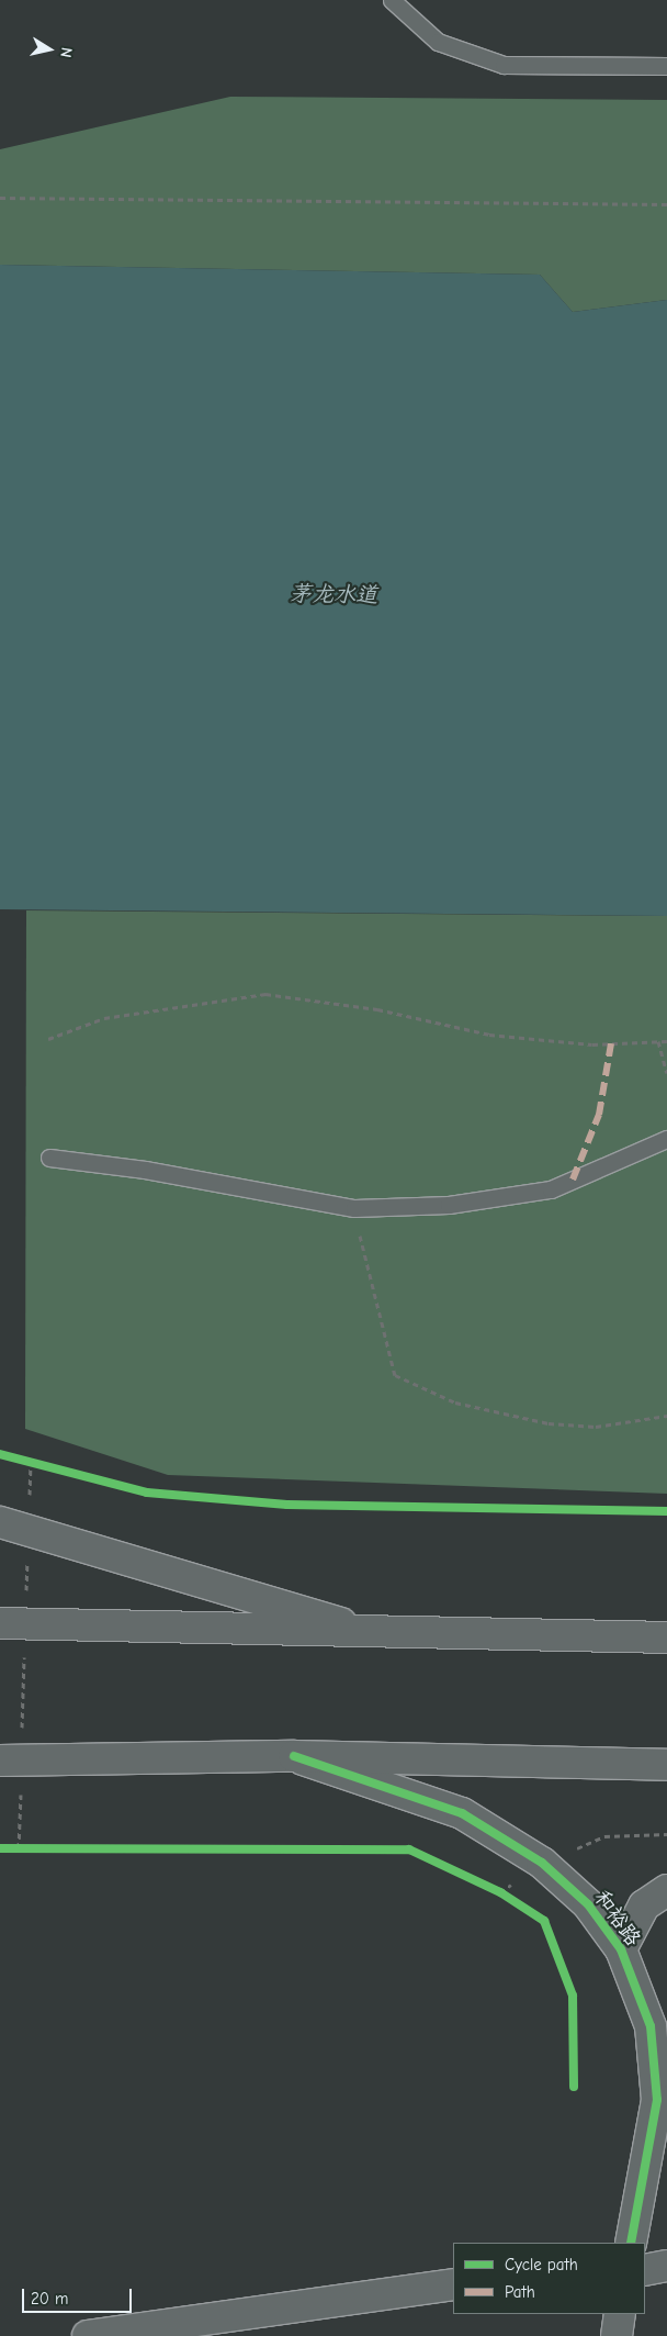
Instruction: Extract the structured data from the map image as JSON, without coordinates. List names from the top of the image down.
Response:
{
  "streets": {
    "street": ["和裕路"]
  },
  "water": ["茅龙水道"],
  "legend": ["Cycle path", "Path"],
  "scale_bar": "20 m",
  "north": "right"
}
